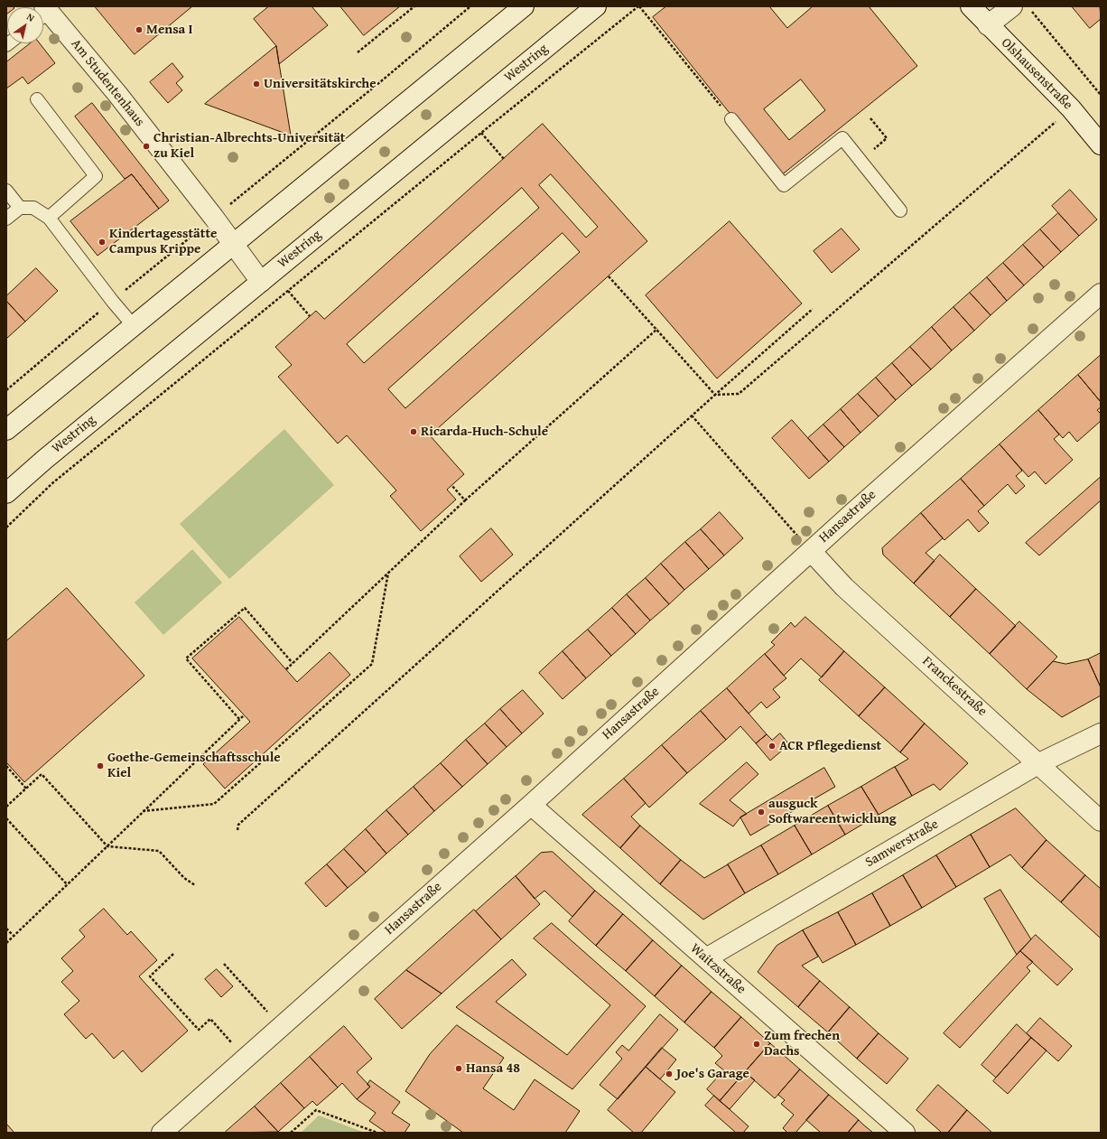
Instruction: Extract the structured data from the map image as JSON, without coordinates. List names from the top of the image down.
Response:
{
  "streets": {
    "street": [
      "Westring",
      "Olshausenstraße",
      "Am Studentenhaus",
      "Hansastraße",
      "Franckestraße",
      "Samwerstraße",
      "Waitzstraße"
    ]
  },
  "crossings": [
    ["Westring", "Am Studentenhaus"],
    ["Hansastraße", "Franckestraße"],
    ["Hansastraße", "Waitzstraße"],
    ["Franckestraße", "Samwerstraße"],
    ["Samwerstraße", "Waitzstraße"]
  ],
  "places": [
    "Mensa I",
    "Universitätskirche",
    "Christian-Albrechts-Universität zu Kiel",
    "Kindertagesstätte Campus Krippe",
    "Ricarda-Huch-Schule",
    "ACR Pflegedienst",
    "Goethe-Gemeinschaftsschule Kiel",
    "ausguck Softwareentwicklung",
    "Zum frechen Dachs",
    "Hansa 48",
    "Joe's Garage"
  ],
  "north": "top right"
}
